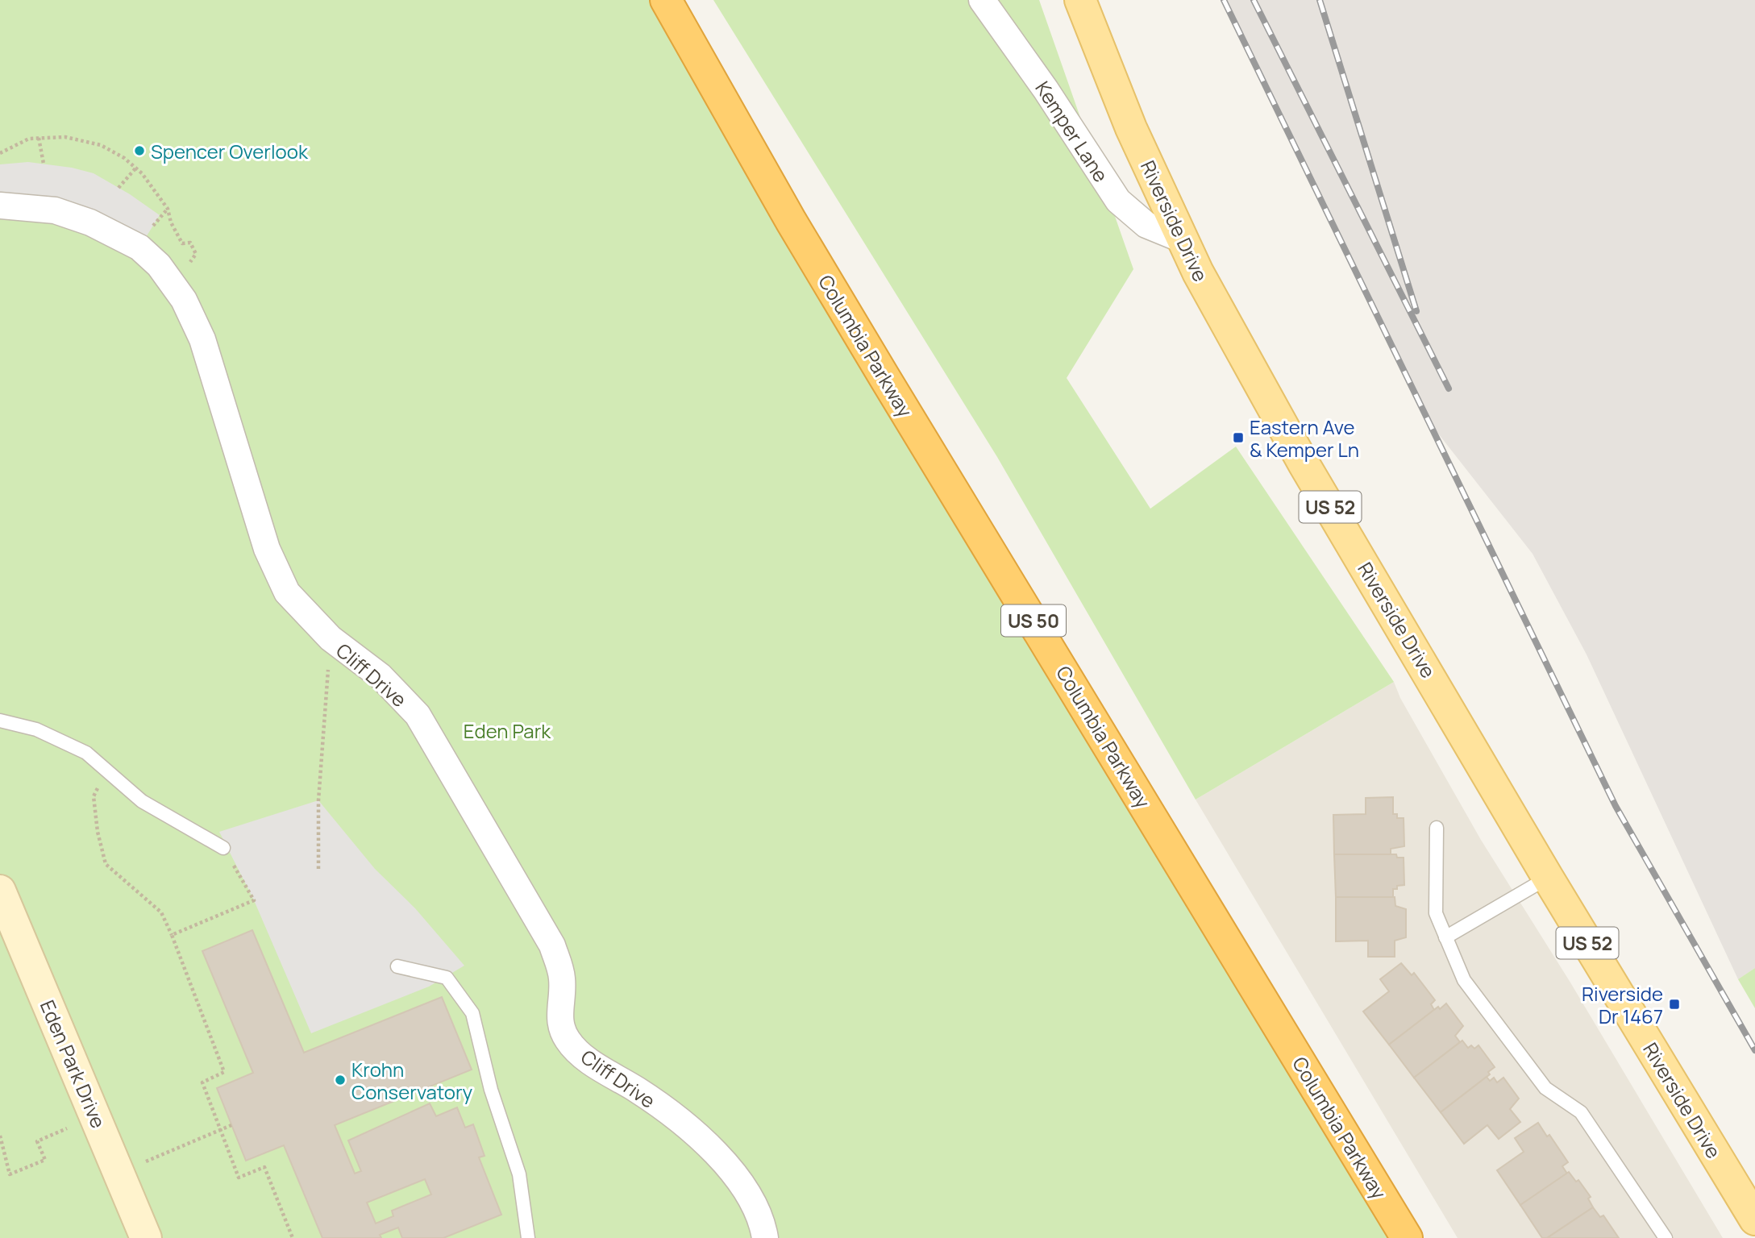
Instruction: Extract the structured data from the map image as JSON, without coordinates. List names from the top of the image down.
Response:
{
  "streets": {
    "highway": ["Columbia Parkway", "US 50"],
    "main road": ["Riverside Drive", "US 52"],
    "street": ["Kemper Lane", "Cliff Drive", "Eden Park Drive"]
  },
  "crossings": [
    ["Kemper Lane", "Riverside Drive"]
  ],
  "parks": ["Eden Park"],
  "places": {
    "other": ["Spencer Overlook", "Krohn Conservatory"],
    "transit": ["Eastern Ave & Kemper Ln", "Riverside Dr 1467"]
  }
}
